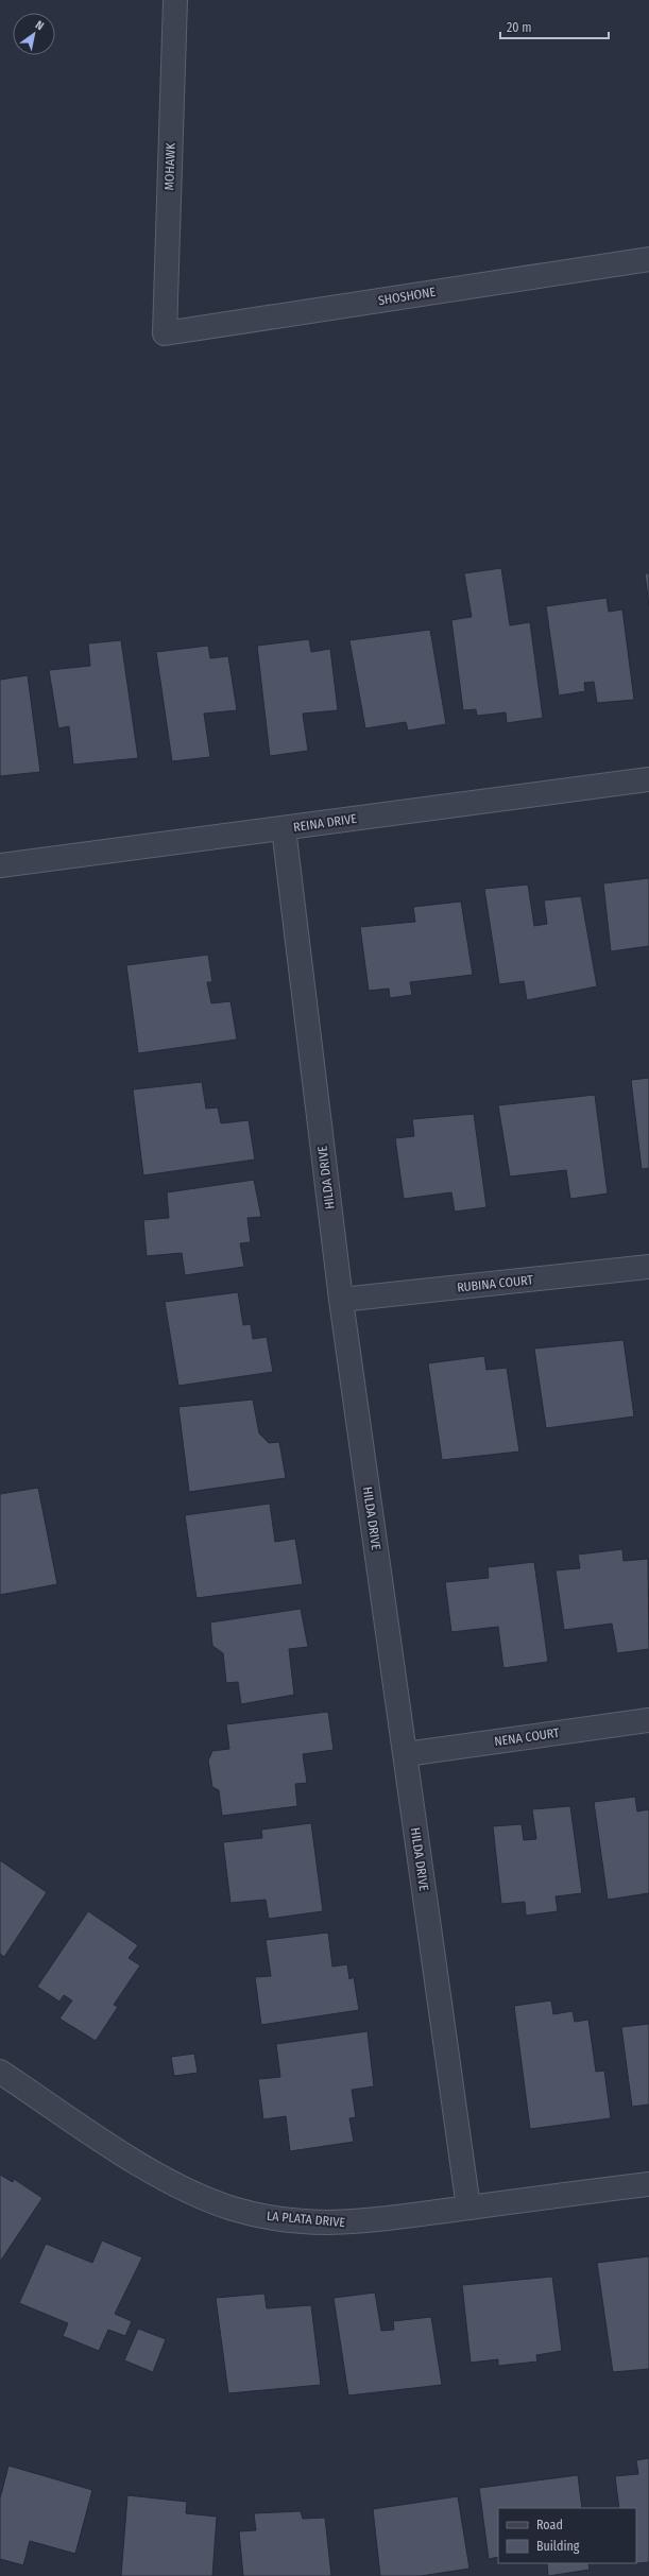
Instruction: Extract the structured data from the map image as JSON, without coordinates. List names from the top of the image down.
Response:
{
  "streets": {
    "street": [
      "MOHAWK",
      "SHOSHONE",
      "REINA DRIVE",
      "HILDA DRIVE",
      "RUBINA COURT",
      "NENA COURT",
      "LA PLATA DRIVE"
    ]
  },
  "crossings": [
    ["MOHAWK", "SHOSHONE"],
    ["REINA DRIVE", "HILDA DRIVE"],
    ["HILDA DRIVE", "RUBINA COURT"],
    ["HILDA DRIVE", "NENA COURT"],
    ["HILDA DRIVE", "LA PLATA DRIVE"]
  ],
  "legend": ["Road", "Building"],
  "scale_bar": "20 m",
  "north": "top right"
}
